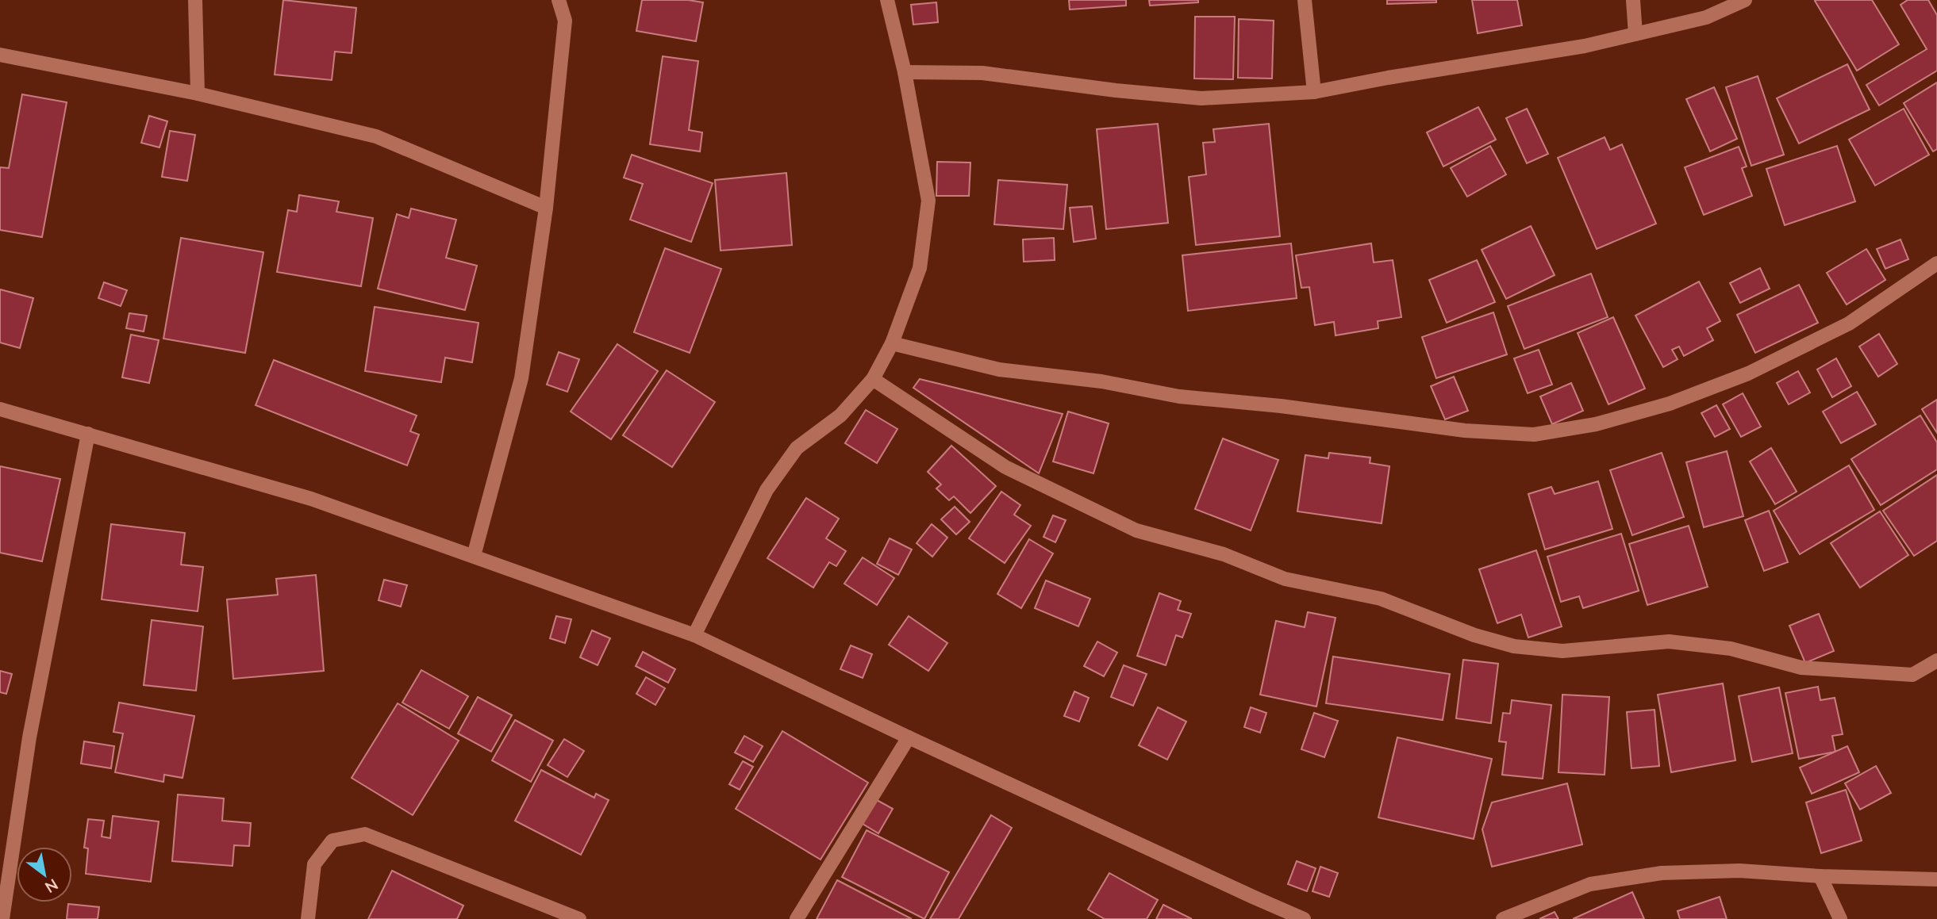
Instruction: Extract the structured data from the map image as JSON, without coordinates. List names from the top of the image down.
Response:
{
  "north": "bottom right"
}
